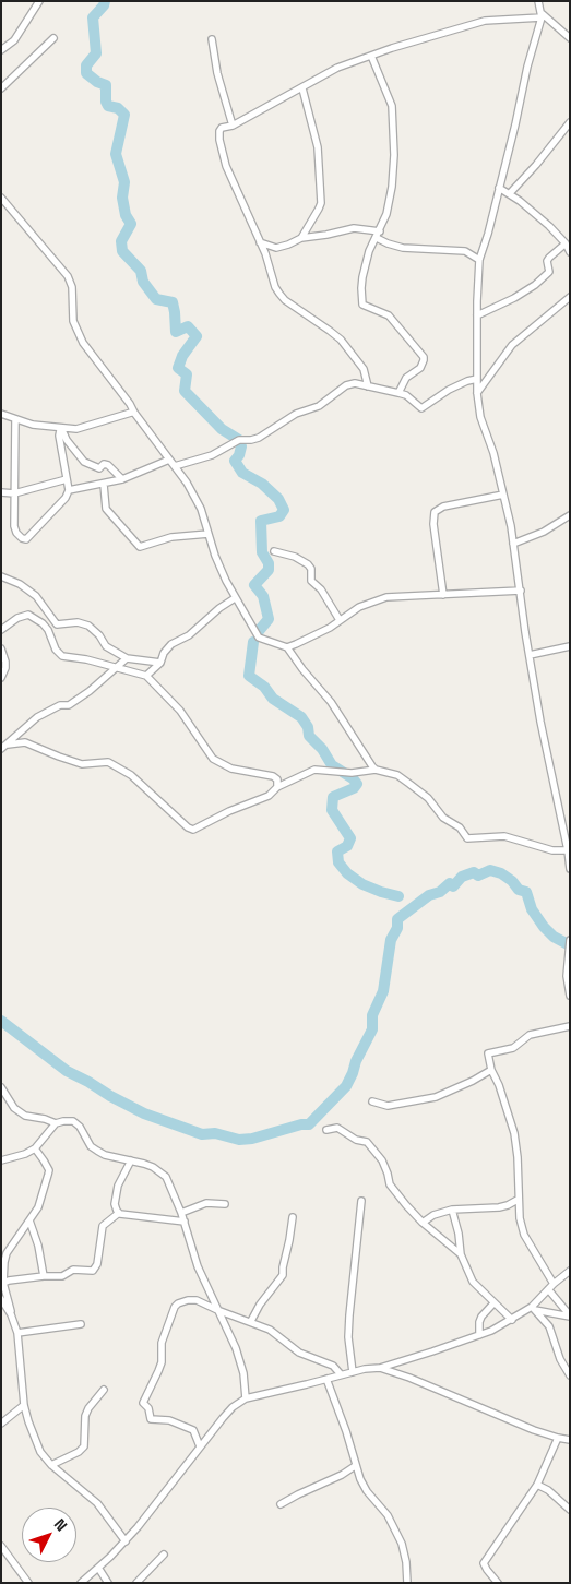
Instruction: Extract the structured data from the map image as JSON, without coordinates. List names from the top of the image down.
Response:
{
  "north": "top right"
}
